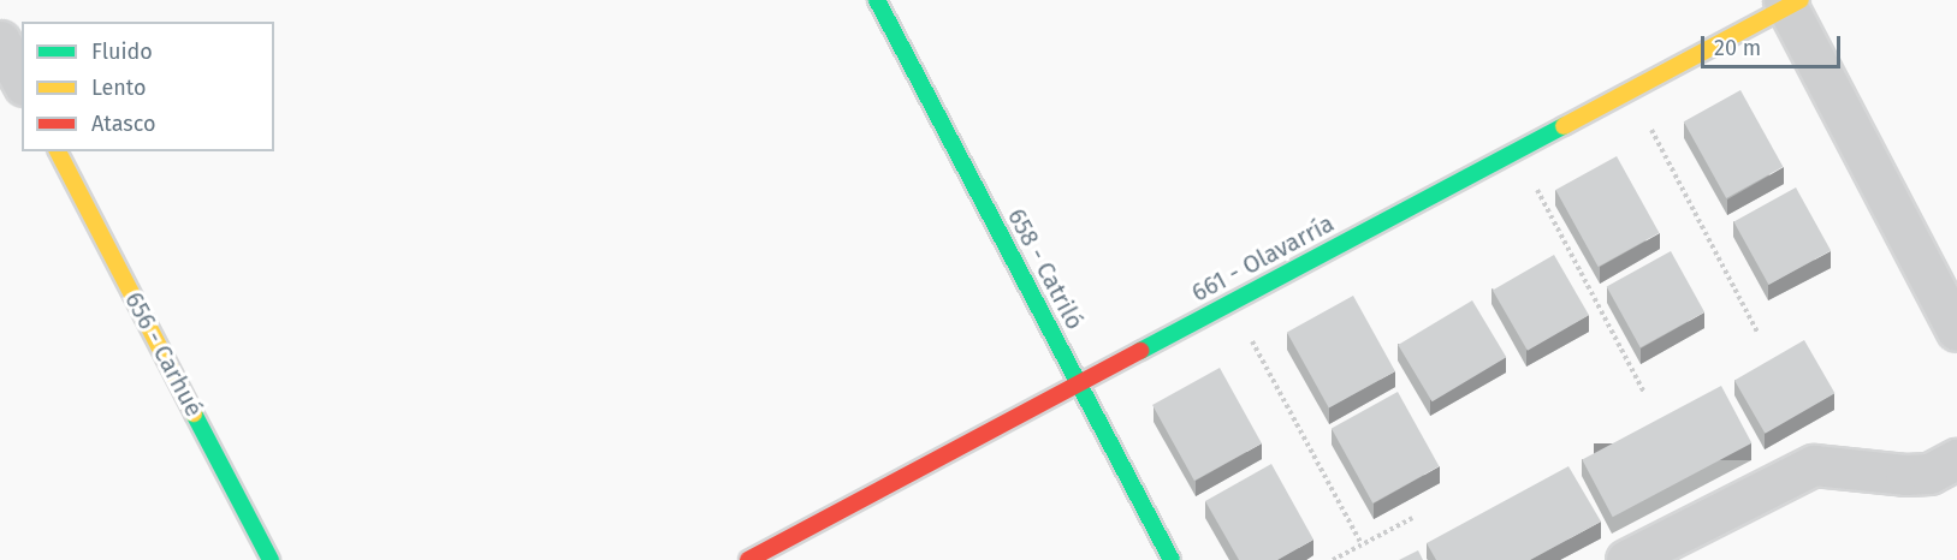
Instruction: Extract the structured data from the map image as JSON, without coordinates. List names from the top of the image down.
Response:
{
  "streets": {
    "street": ["661 - Olavarría", "658 - Catriló", "656 - Carhué"]
  },
  "crossings": [
    ["661 - Olavarría", "658 - Catriló"]
  ],
  "legend": ["Fluido", "Lento", "Atasco"],
  "scale_bar": "20 m"
}
